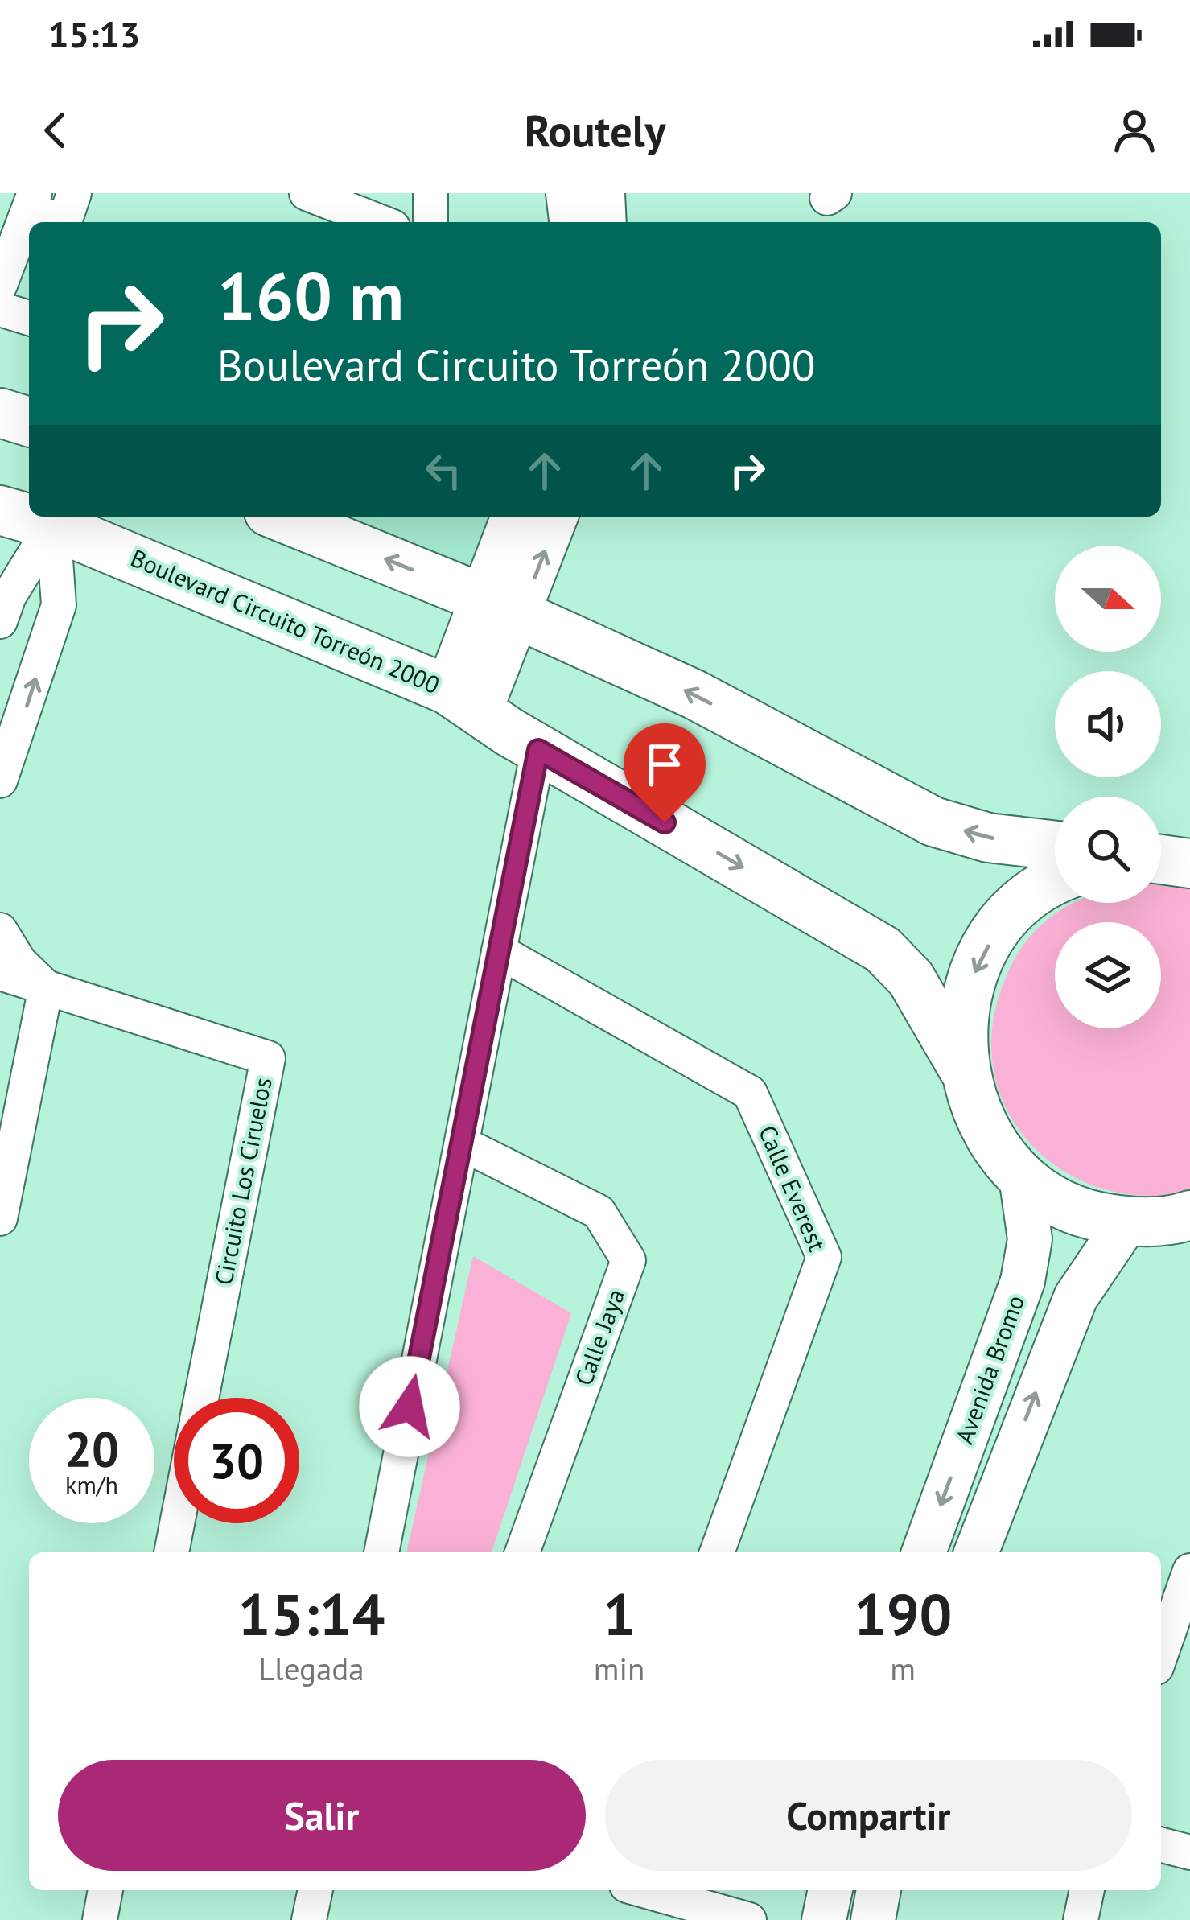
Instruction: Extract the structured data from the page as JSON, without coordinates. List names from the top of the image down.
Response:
{
  "streets": {
    "main road": ["Boulevard Circuito Torreón 2000"],
    "street": [
      "Circuito Los Ciruelos",
      "Calle Everest",
      "Calle Jaya",
      "Avenida Bromo"
    ]
  },
  "north": "right",
  "page": {
    "status": "15:13",
    "header": "Routely",
    "turn": ["160 m", "Boulevard Circuito Torreón 2000"],
    "speed": "20 km/h",
    "limit": "30",
    "eta": [
      "15:14",
      "Llegada",
      "1",
      "min",
      "190",
      "m"
    ],
    "buttons": ["Salir", "Compartir"]
  }
}
